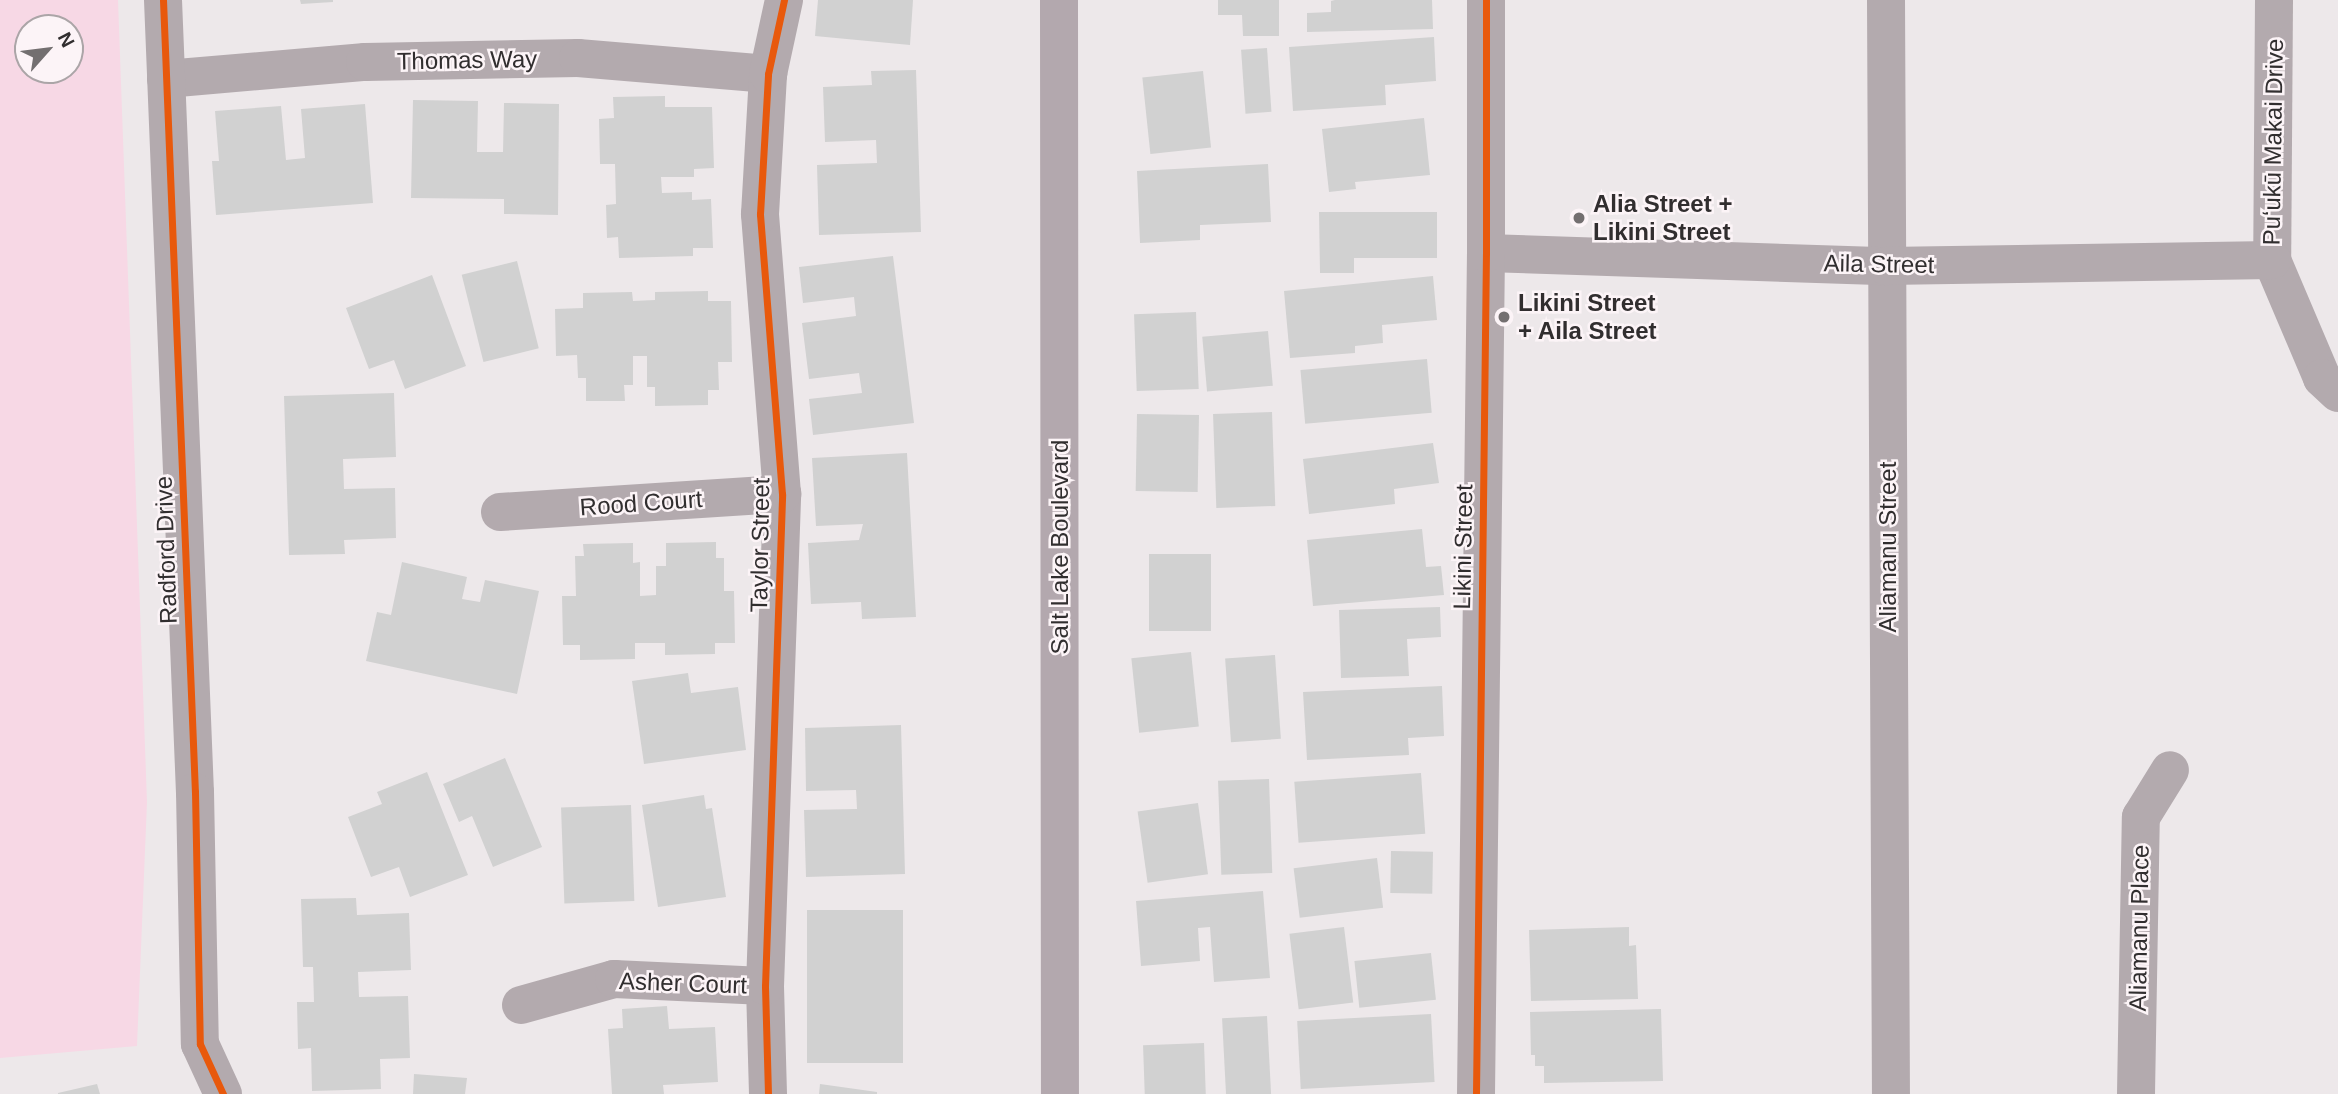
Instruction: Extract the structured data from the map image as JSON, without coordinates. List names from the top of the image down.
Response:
{
  "streets": {
    "main road": ["Salt Lake Boulevard"],
    "street": [
      "Thomas Way",
      "Puʻukū Makai Drive",
      "Aila Street",
      "Rood Court",
      "Taylor Street",
      "Likini Street",
      "Aliamanu Street",
      "Radford Drive",
      "Aliamanu Place",
      "Asher Court"
    ]
  },
  "crossings": [
    ["Thomas Way", "Taylor Street"],
    ["Thomas Way", "Radford Drive"],
    ["Puʻukū Makai Drive", "Aila Street"],
    ["Aila Street", "Likini Street"],
    ["Aila Street", "Aliamanu Street"],
    ["Rood Court", "Taylor Street"],
    ["Taylor Street", "Asher Court"]
  ],
  "places": ["Alia Street + Likini Street", "Likini Street + Aila Street"],
  "north": "top right"
}
